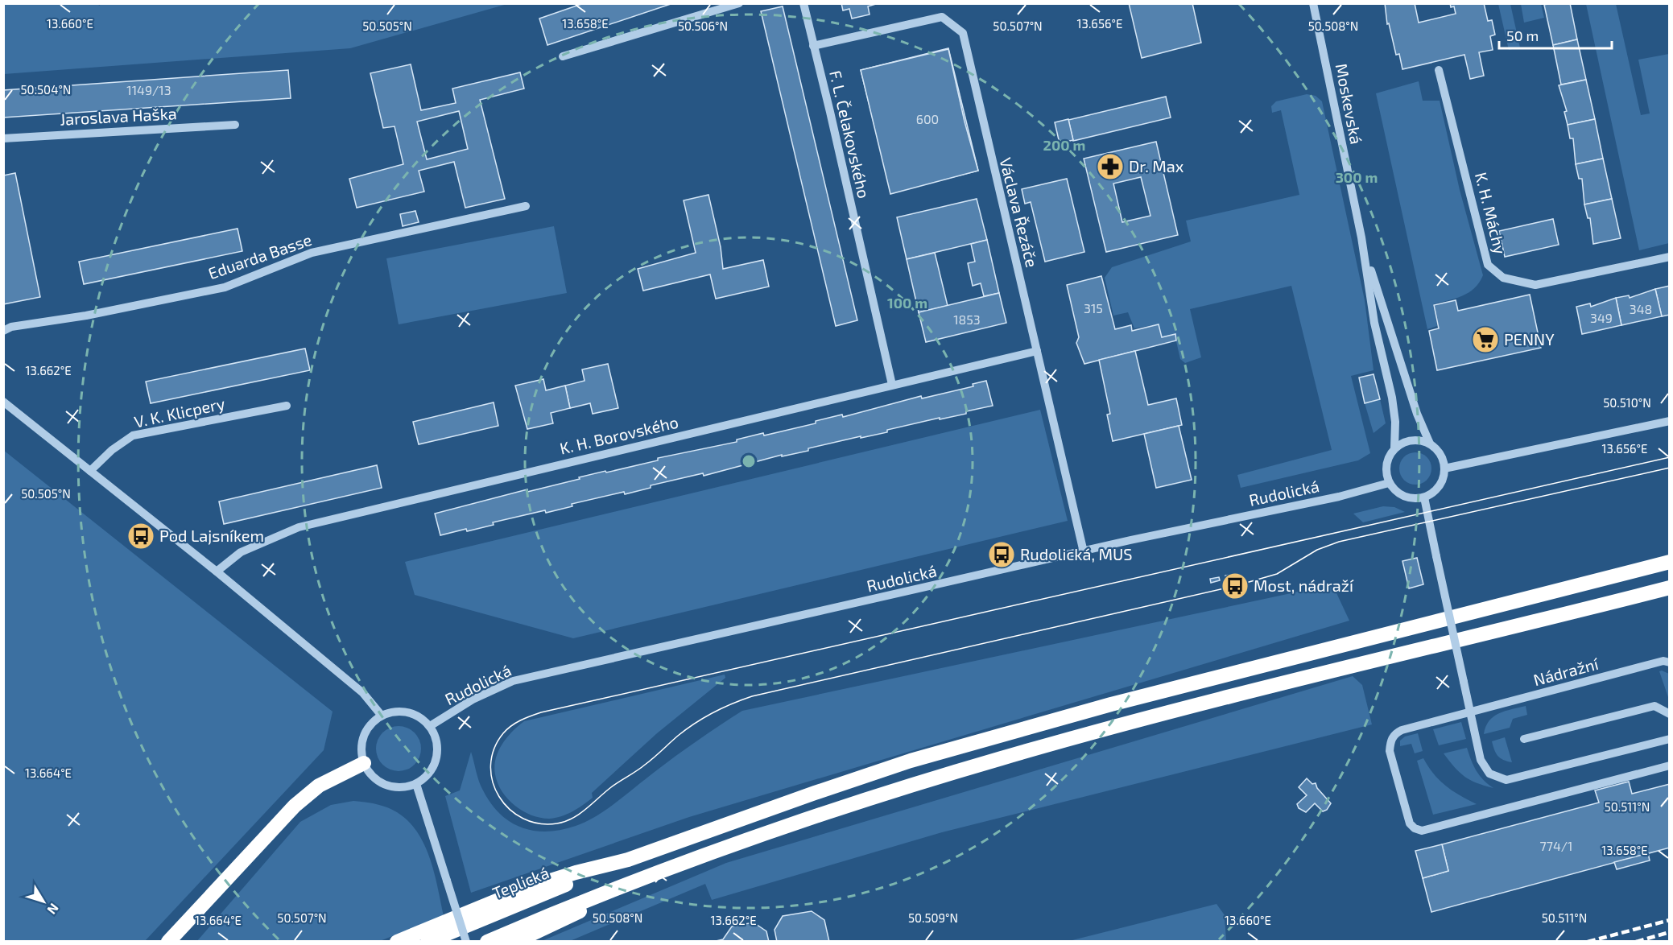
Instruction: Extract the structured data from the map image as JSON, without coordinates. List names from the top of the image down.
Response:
{
  "streets": {
    "highway": ["Teplická"],
    "street": [
      "Moskevská",
      "Jaroslava Haška",
      "F. L. Čelakovského",
      "Václava Řezáče",
      "K. H. Máchy",
      "Eduarda Basse",
      "V. K. Klicpery",
      "K. H. Borovského",
      "Rudolická",
      "Nádražní"
    ]
  },
  "crossings": [
    ["Moskevská", "Rudolická"],
    ["F. L. Čelakovského", "Václava Řezáče"],
    ["F. L. Čelakovského", "K. H. Borovského"],
    ["Václava Řezáče", "K. H. Borovského"],
    ["Václava Řezáče", "Rudolická"]
  ],
  "places": {
    "pharmacy": ["Dr. Max"],
    "supermarket": ["PENNY"],
    "bus stop": ["Pod Lajsníkem", "Rudolická, MUS", "Most, nádraží"]
  },
  "house_numbers": [
    "1149/13",
    "600",
    "315",
    "348",
    "349",
    "1853",
    "774/1"
  ],
  "scale_bar": "50 m",
  "north": "bottom right",
  "coordinates": [
    "13.660°E",
    "13.658°E",
    "13.656°E",
    "50.506°N",
    "50.505°N",
    "50.507°N",
    "50.508°N",
    "50.504°N",
    "13.662°E",
    "50.510°N",
    "13.664°E",
    "50.511°N",
    "50.509°N"
  ],
  "rings": ["200 m", "300 m", "100 m"]
}
